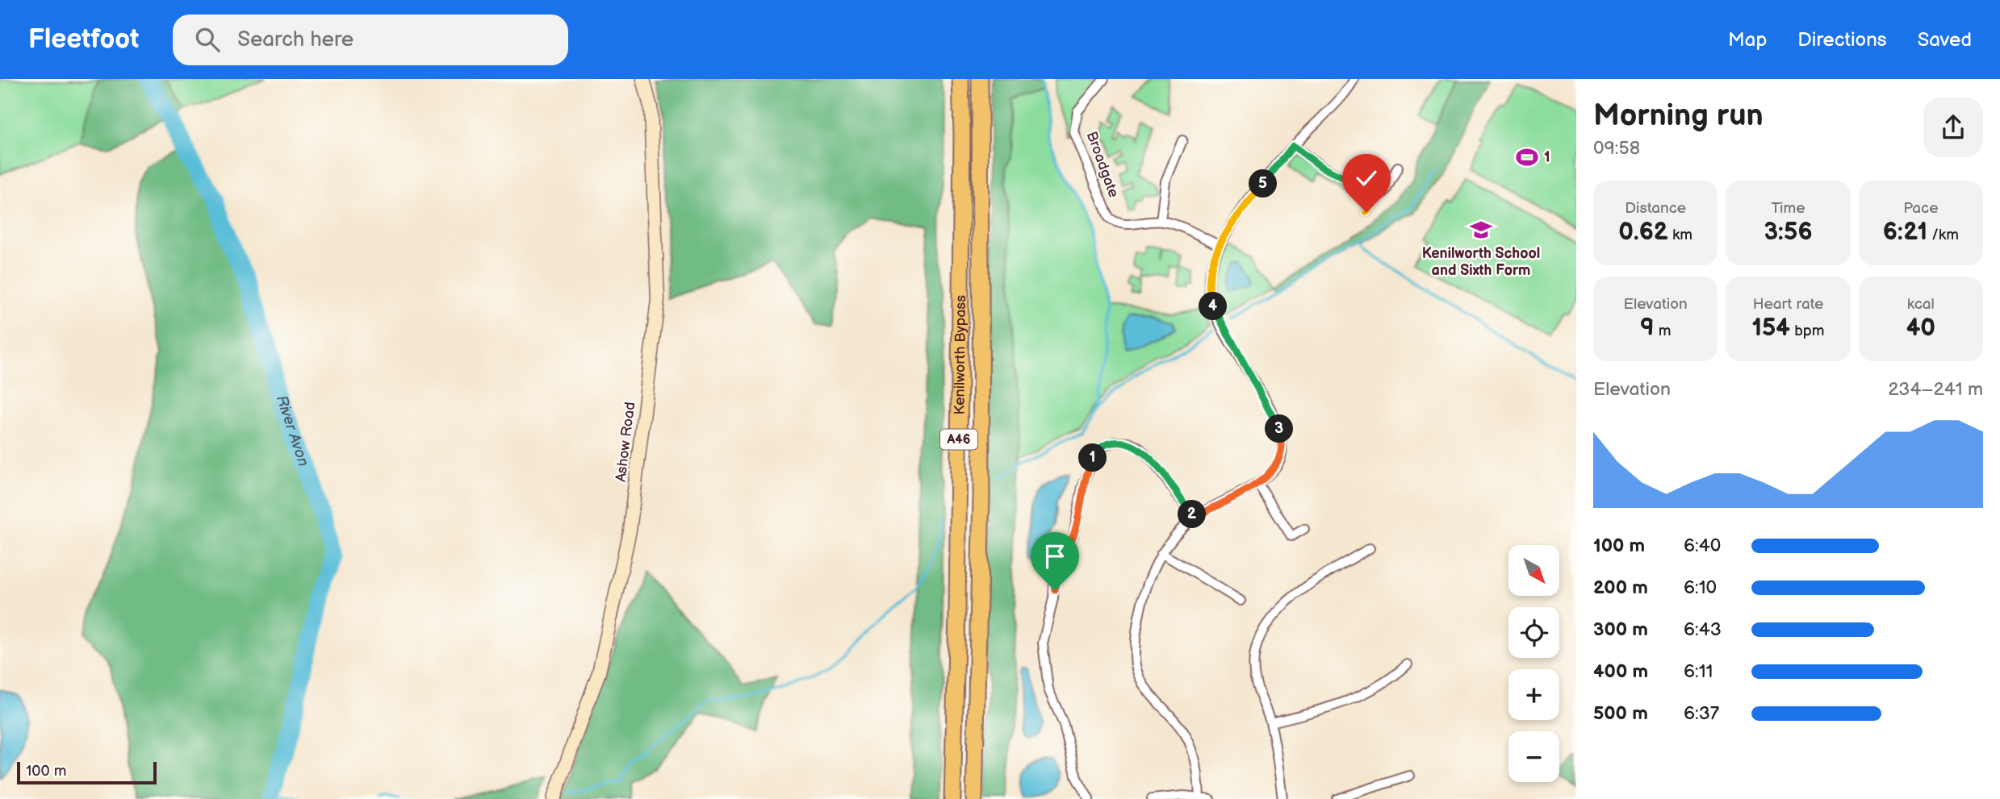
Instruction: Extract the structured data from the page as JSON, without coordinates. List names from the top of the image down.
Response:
{
  "streets": {
    "highway": ["Kenilworth Bypass", "A46"],
    "main road": ["Ashow Road"],
    "street": ["Broadgate"]
  },
  "water": ["River Avon"],
  "places": {
    "sports": ["1"],
    "school or university": ["Kenilworth School and Sixth Form"]
  },
  "scale_bar": "100 m",
  "north": "bottom right",
  "page": {
    "header": "Fleetfoot",
    "search": "Search here",
    "nav": ["Map", "Directions", "Saved"],
    "heading": ["Morning run", "09:58"],
    "pins": [
      "5",
      "4",
      "3",
      "1",
      "2"
    ],
    "stats": [
      ["Distance", "0.62 km"],
      ["Time", "3:56"],
      ["Pace", "6:21 /km"],
      ["Elevation", "9 m"],
      ["Heart rate", "154 bpm"],
      ["kcal", "40"]
    ],
    "chart": ["Elevation", "234–241 m"],
    "list": [
      {
        "name": "100 m",
        "note": "6:40"
      },
      {
        "name": "200 m",
        "note": "6:10"
      },
      {
        "name": "300 m",
        "note": "6:43"
      },
      {
        "name": "400 m",
        "note": "6:11"
      },
      {
        "name": "500 m",
        "note": "6:37"
      }
    ],
    "map_buttons": ["+", "−"],
    "scale": "100 m"
  }
}
